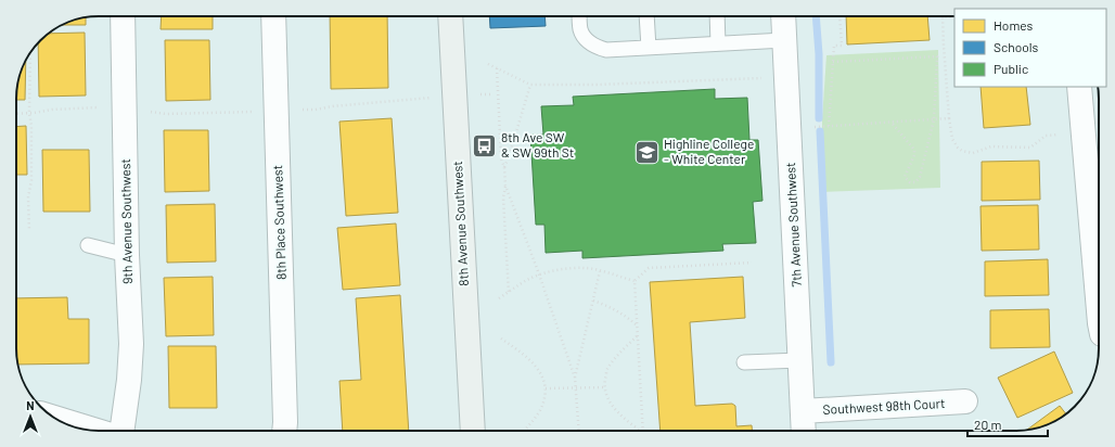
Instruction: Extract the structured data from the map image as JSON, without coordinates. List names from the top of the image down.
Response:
{
  "streets": {
    "street": [
      "9th Avenue Southwest",
      "8th Place Southwest",
      "8th Avenue Southwest",
      "7th Avenue Southwest",
      "Southwest 98th Court"
    ]
  },
  "crossings": [
    ["7th Avenue Southwest", "Southwest 98th Court"]
  ],
  "places": {
    "bus stop": ["8th Ave SW & SW 99th St"],
    "school or university": ["Highline College - White Center"]
  },
  "legend": ["Homes", "Schools", "Public"],
  "scale_bar": "20 m",
  "north": "top"
}
